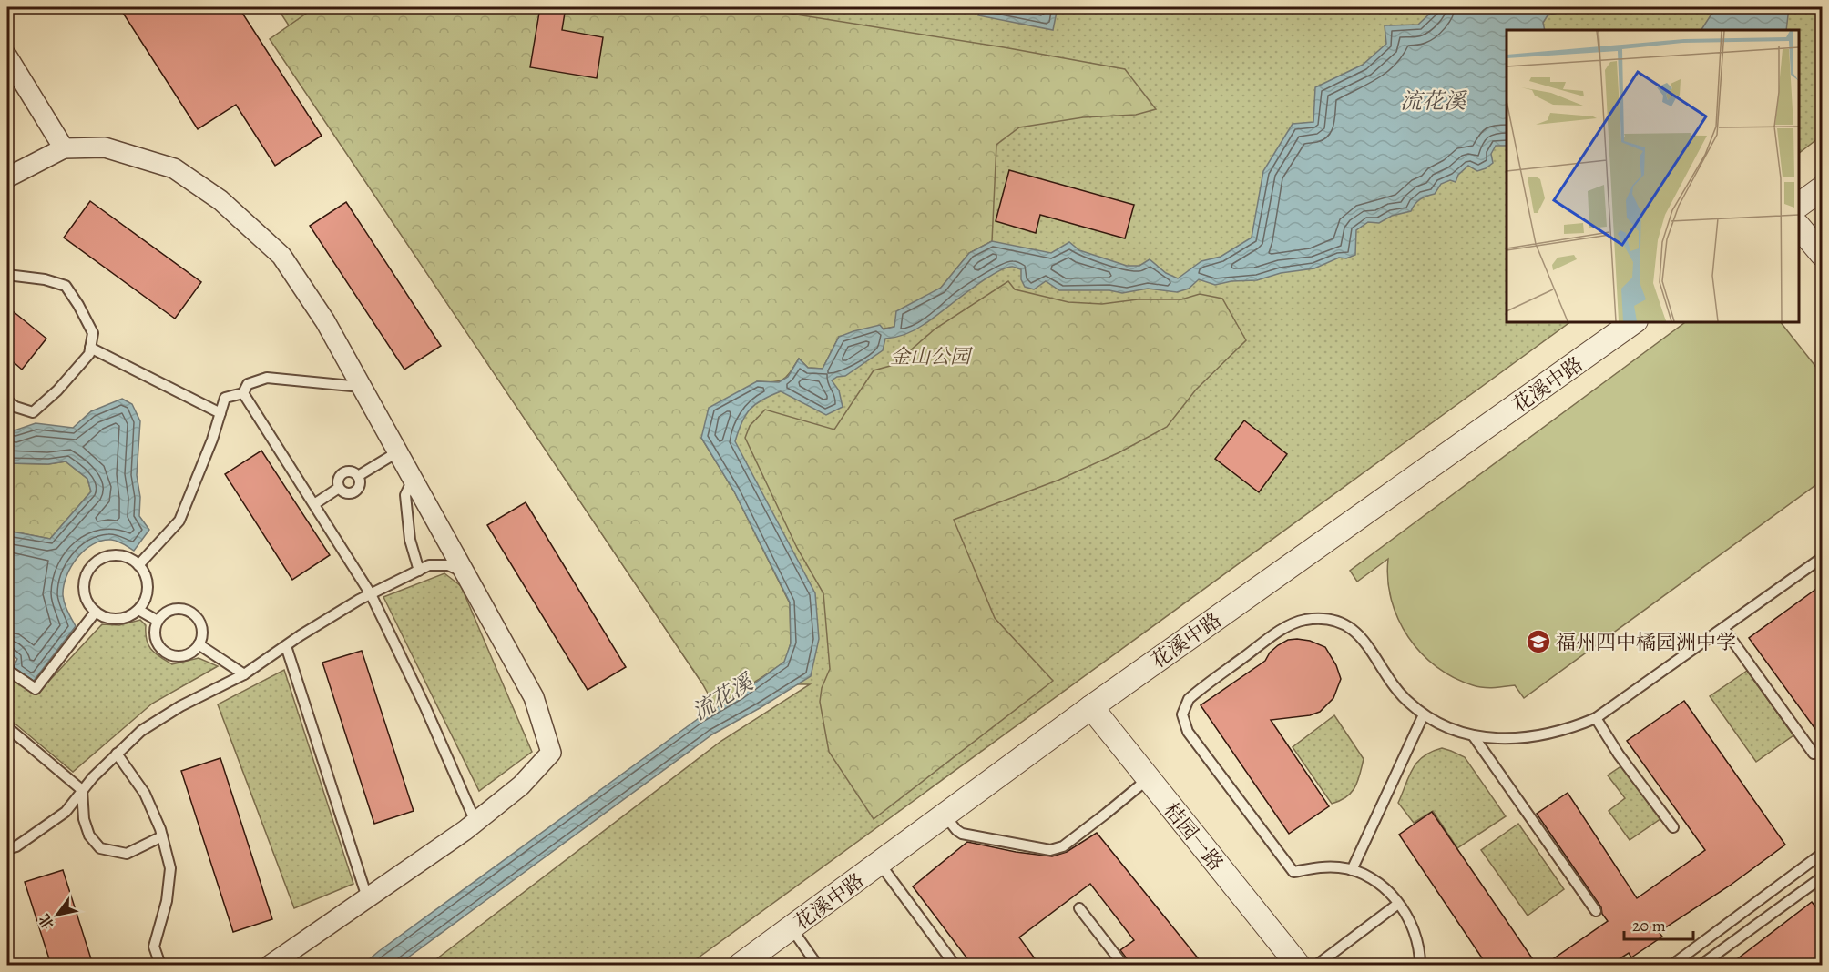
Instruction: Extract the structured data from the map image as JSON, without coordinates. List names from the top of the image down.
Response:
{
  "streets": {
    "street": ["花溪中路", "桔园一路"]
  },
  "crossings": [
    ["花溪中路", "桔园一路"]
  ],
  "water": ["流花溪"],
  "parks": ["金山公园"],
  "places": {
    "school or university": ["福州四中橘园洲中学"]
  },
  "scale_bar": "20 m",
  "north": "bottom left"
}
